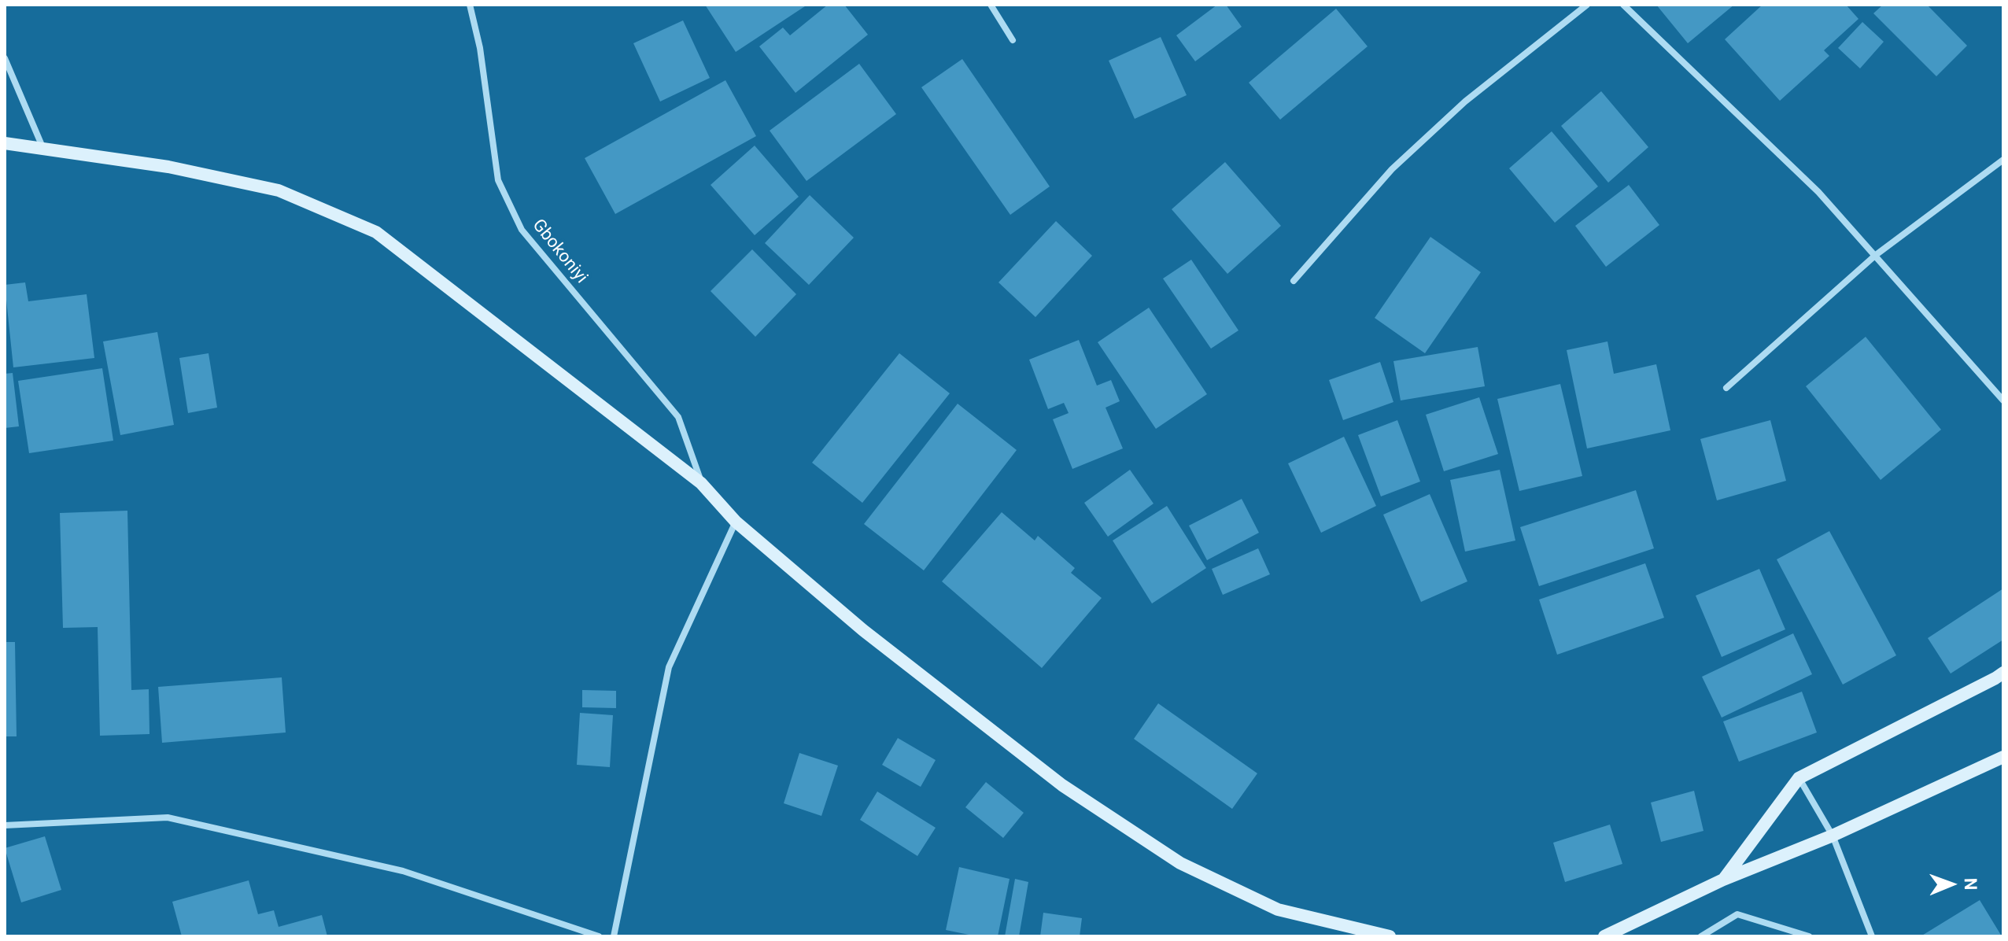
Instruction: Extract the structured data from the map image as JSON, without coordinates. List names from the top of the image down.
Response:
{
  "streets": {
    "street": ["Gbokoniyi"]
  },
  "north": "right"
}
